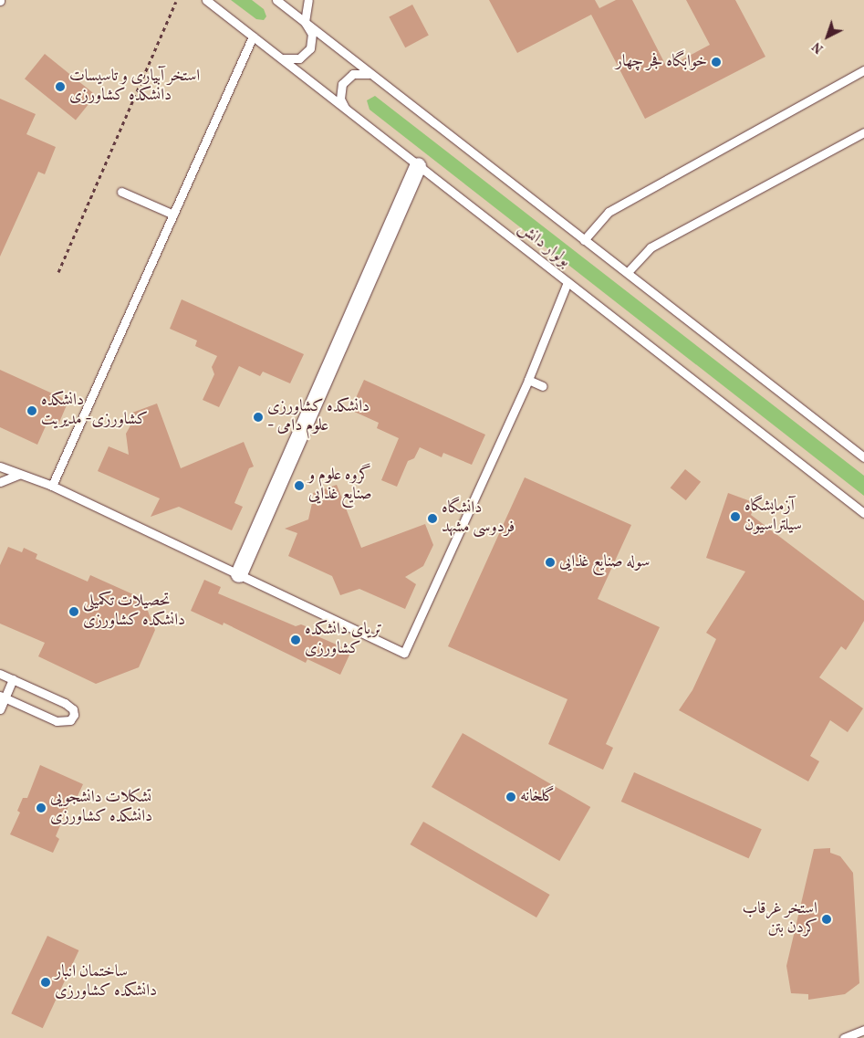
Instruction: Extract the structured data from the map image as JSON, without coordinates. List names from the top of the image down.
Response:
{
  "streets": {
    "lane": ["بولوار دانش"]
  },
  "places": [
    "خوابگاه فجر چهار",
    "استخر آبیاری و تاسیسات دانشکده کشاورزی",
    "دانشکده کشاورزی- مدیریت",
    "دانشکده کشاورزی - علوم دامی",
    "گروه علوم و صنایع غذایی",
    "آزمایشگاه سیلتراسیون",
    "دانشگاه فردوسی مشهد",
    "سوله صنایع غذایی",
    "تحصیلات تکمیلی دانشکده کشاورزی",
    "تریای دانشکده کشاورزی",
    "گلخانه",
    "تشکلات دانشجویی دانشکده کشاورزی",
    "استخر غرقاب کردن بتن",
    "ساختمان انبار دانشکده کشاورزی"
  ],
  "north": "bottom left"
}
